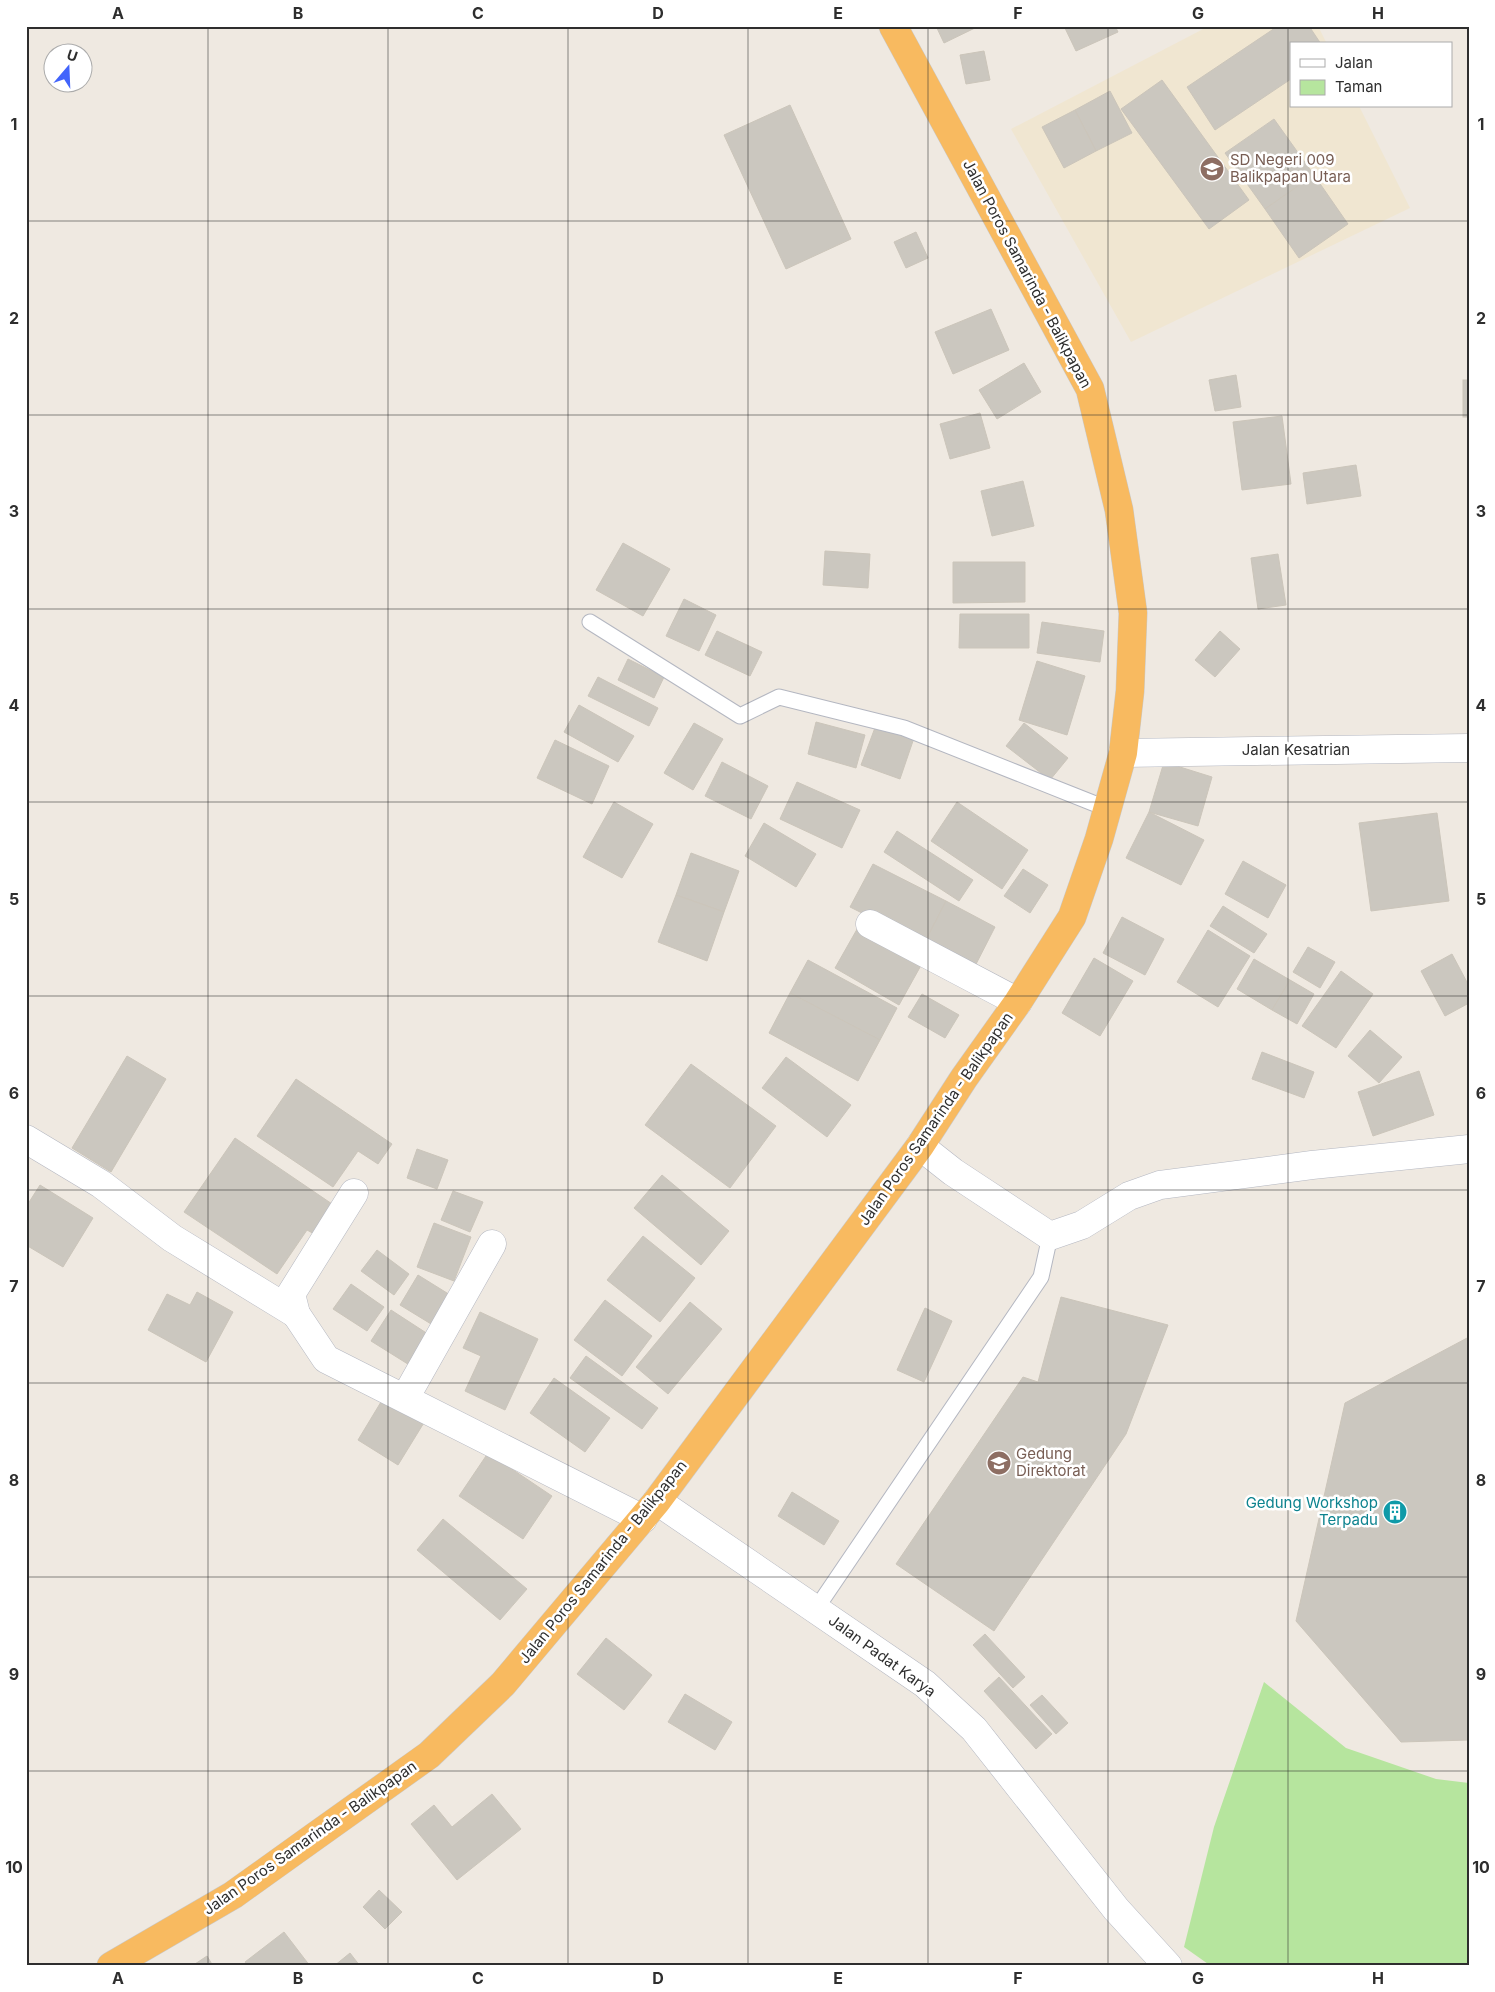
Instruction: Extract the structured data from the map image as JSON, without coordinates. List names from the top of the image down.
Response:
{
  "streets": {
    "highway": ["Jalan Poros Samarinda - Balikpapan"],
    "street": ["Jalan Kesatrian", "Jalan Padat Karya"]
  },
  "crossings": [
    ["Jalan Poros Samarinda - Balikpapan", "Jalan Kesatrian"],
    ["Jalan Poros Samarinda - Balikpapan", "Jalan Padat Karya"]
  ],
  "places": {
    "school or university": ["SD Negeri 009 Balikpapan Utara", "Gedung Direktorat"],
    "building": ["Gedung Workshop Terpadu"]
  },
  "legend": ["Jalan", "Taman"],
  "north": "top",
  "grid": {
    "columns": [
      "A",
      "B",
      "C",
      "D",
      "E",
      "F",
      "G",
      "H"
    ],
    "rows": [
      "1",
      "2",
      "3",
      "4",
      "5",
      "6",
      "7",
      "8",
      "9",
      "10"
    ]
  }
}
